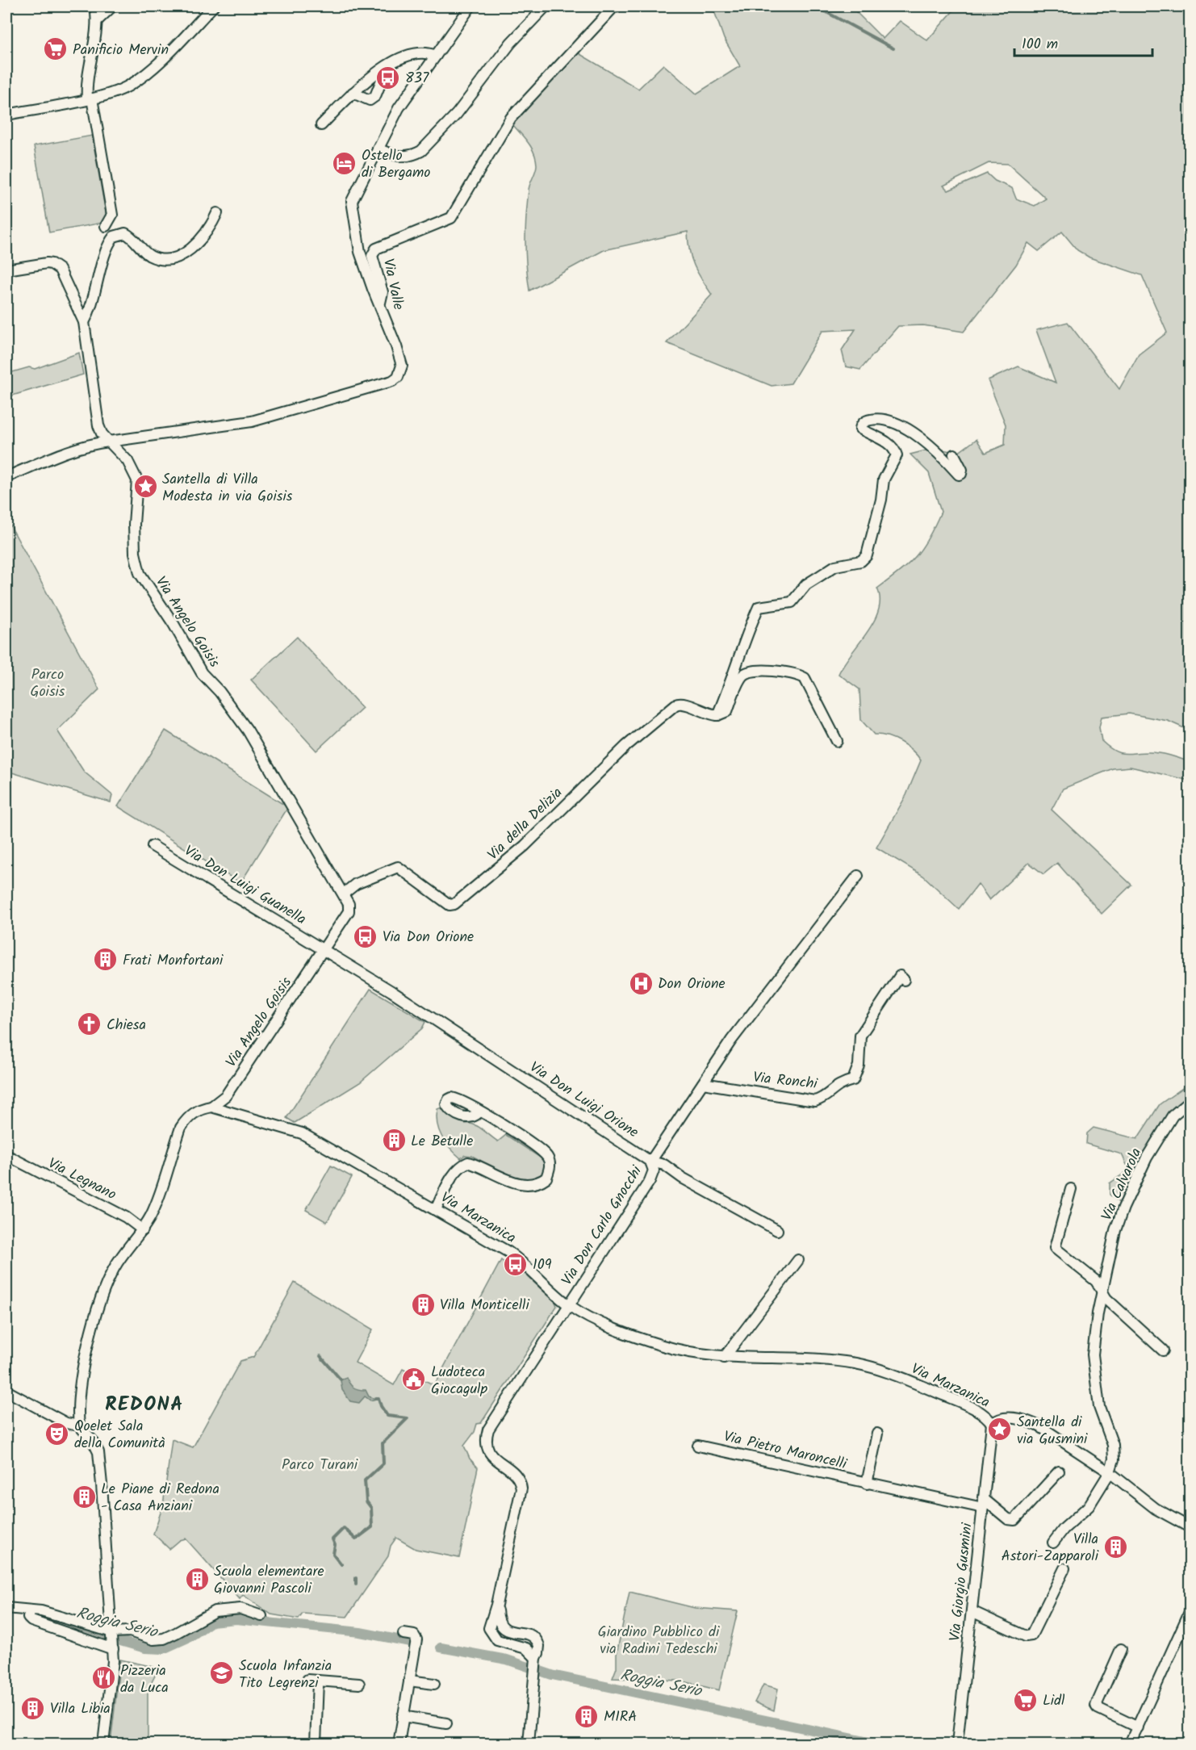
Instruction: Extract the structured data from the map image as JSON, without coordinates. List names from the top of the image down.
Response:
{
  "streets": {
    "street": [
      "Via Valle",
      "Via Angelo Goisis",
      "Via della Delizia",
      "Via Don Luigi Guanella",
      "Via Ronchi",
      "Via Don Luigi Orione",
      "Via Legnano",
      "Via Calvarola",
      "Via Marzanica",
      "Via Don Carlo Gnocchi",
      "Via Pietro Maroncelli",
      "Via Giorgio Gusmini"
    ]
  },
  "crossings": [
    ["Via Valle", "Via Angelo Goisis"],
    ["Via Angelo Goisis", "Via della Delizia"],
    ["Via Angelo Goisis", "Via Don Luigi Guanella"],
    ["Via Angelo Goisis", "Via Don Luigi Orione"],
    ["Via Angelo Goisis", "Via Legnano"],
    ["Via Angelo Goisis", "Via Marzanica"],
    ["Via Don Luigi Guanella", "Via Don Luigi Orione"],
    ["Via Don Luigi Orione", "Via Don Carlo Gnocchi"],
    ["Via Calvarola", "Via Marzanica"],
    ["Via Marzanica", "Via Don Carlo Gnocchi"],
    ["Via Marzanica", "Via Giorgio Gusmini"],
    ["Via Pietro Maroncelli", "Via Giorgio Gusmini"]
  ],
  "districts": ["REDONA"],
  "water": ["Roggia Serio"],
  "parks": ["Parco Goisis", "Parco Turani", "Giardino Pubblico di via Radini Tedeschi"],
  "places": {
    "supermarket": ["Panificio Mervin", "Lidl"],
    "bus stop": ["837", "Via Don Orione", "109"],
    "hotel": ["Ostello di Bergamo"],
    "place": ["Santella di Villa Modesta in via Goisis", "Santella di via Gusmini"],
    "building": [
      "Frati Monfortani",
      "Le Betulle",
      "Villa Monticelli",
      "Le Piane di Redona - Casa Anziani",
      "Villa Astori-Zapparoli",
      "Scuola elementare Giovanni Pascoli",
      "Villa Libia",
      "MIRA"
    ],
    "hospital": ["Don Orione"],
    "church": ["Chiesa"],
    "public building": ["Ludoteca Giocagulp"],
    "theatre": ["Qoelet Sala della Comunità"],
    "school or university": ["Scuola Infanzia Tito Legrenzi"],
    "restaurant": ["Pizzeria da Luca"]
  },
  "scale_bar": "100 m"
}
